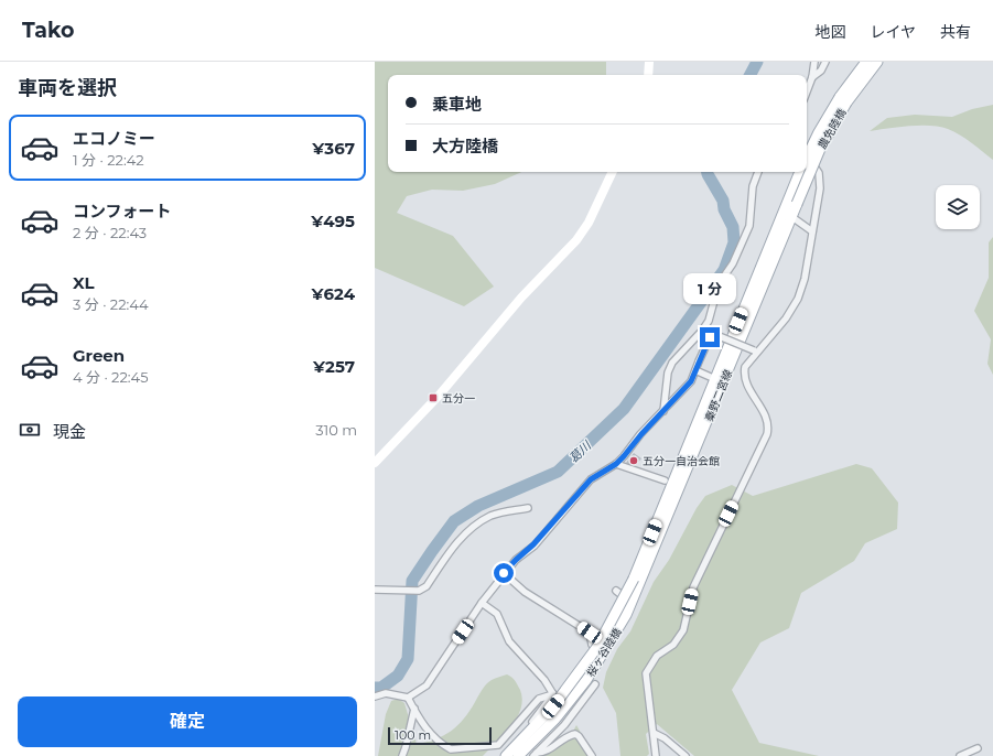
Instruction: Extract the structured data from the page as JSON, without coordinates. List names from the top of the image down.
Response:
{
  "streets": {
    "main road": ["農免陸橋", "秦野二宮線", "桜ヶ谷陸橋"]
  },
  "crossings": [
    ["農免陸橋", "秦野二宮線"],
    ["秦野二宮線", "桜ヶ谷陸橋"]
  ],
  "water": ["葛川"],
  "places": {
    "transit": ["五分一"],
    "other": ["五分一自治会館"]
  },
  "scale_bar": "100 m",
  "page": {
    "header": "Tako",
    "nav": ["地図", "レイヤ", "共有"],
    "heading": "車両を選択",
    "banner": ["乗車地", "大方陸橋"],
    "list": [
      {
        "name": "エコノミー",
        "note": "1 分 · 22:42",
        "value": "¥367"
      },
      {
        "name": "コンフォート",
        "note": "2 分 · 22:43",
        "value": "¥495"
      },
      {
        "name": "XL",
        "note": "3 分 · 22:44",
        "value": "¥624"
      },
      {
        "name": "Green",
        "note": "4 分 · 22:45",
        "value": "¥257"
      }
    ],
    "bubble": "1 分",
    "pay": ["現金", "310 m"],
    "buttons": "確定",
    "scale": "100 m"
  }
}
